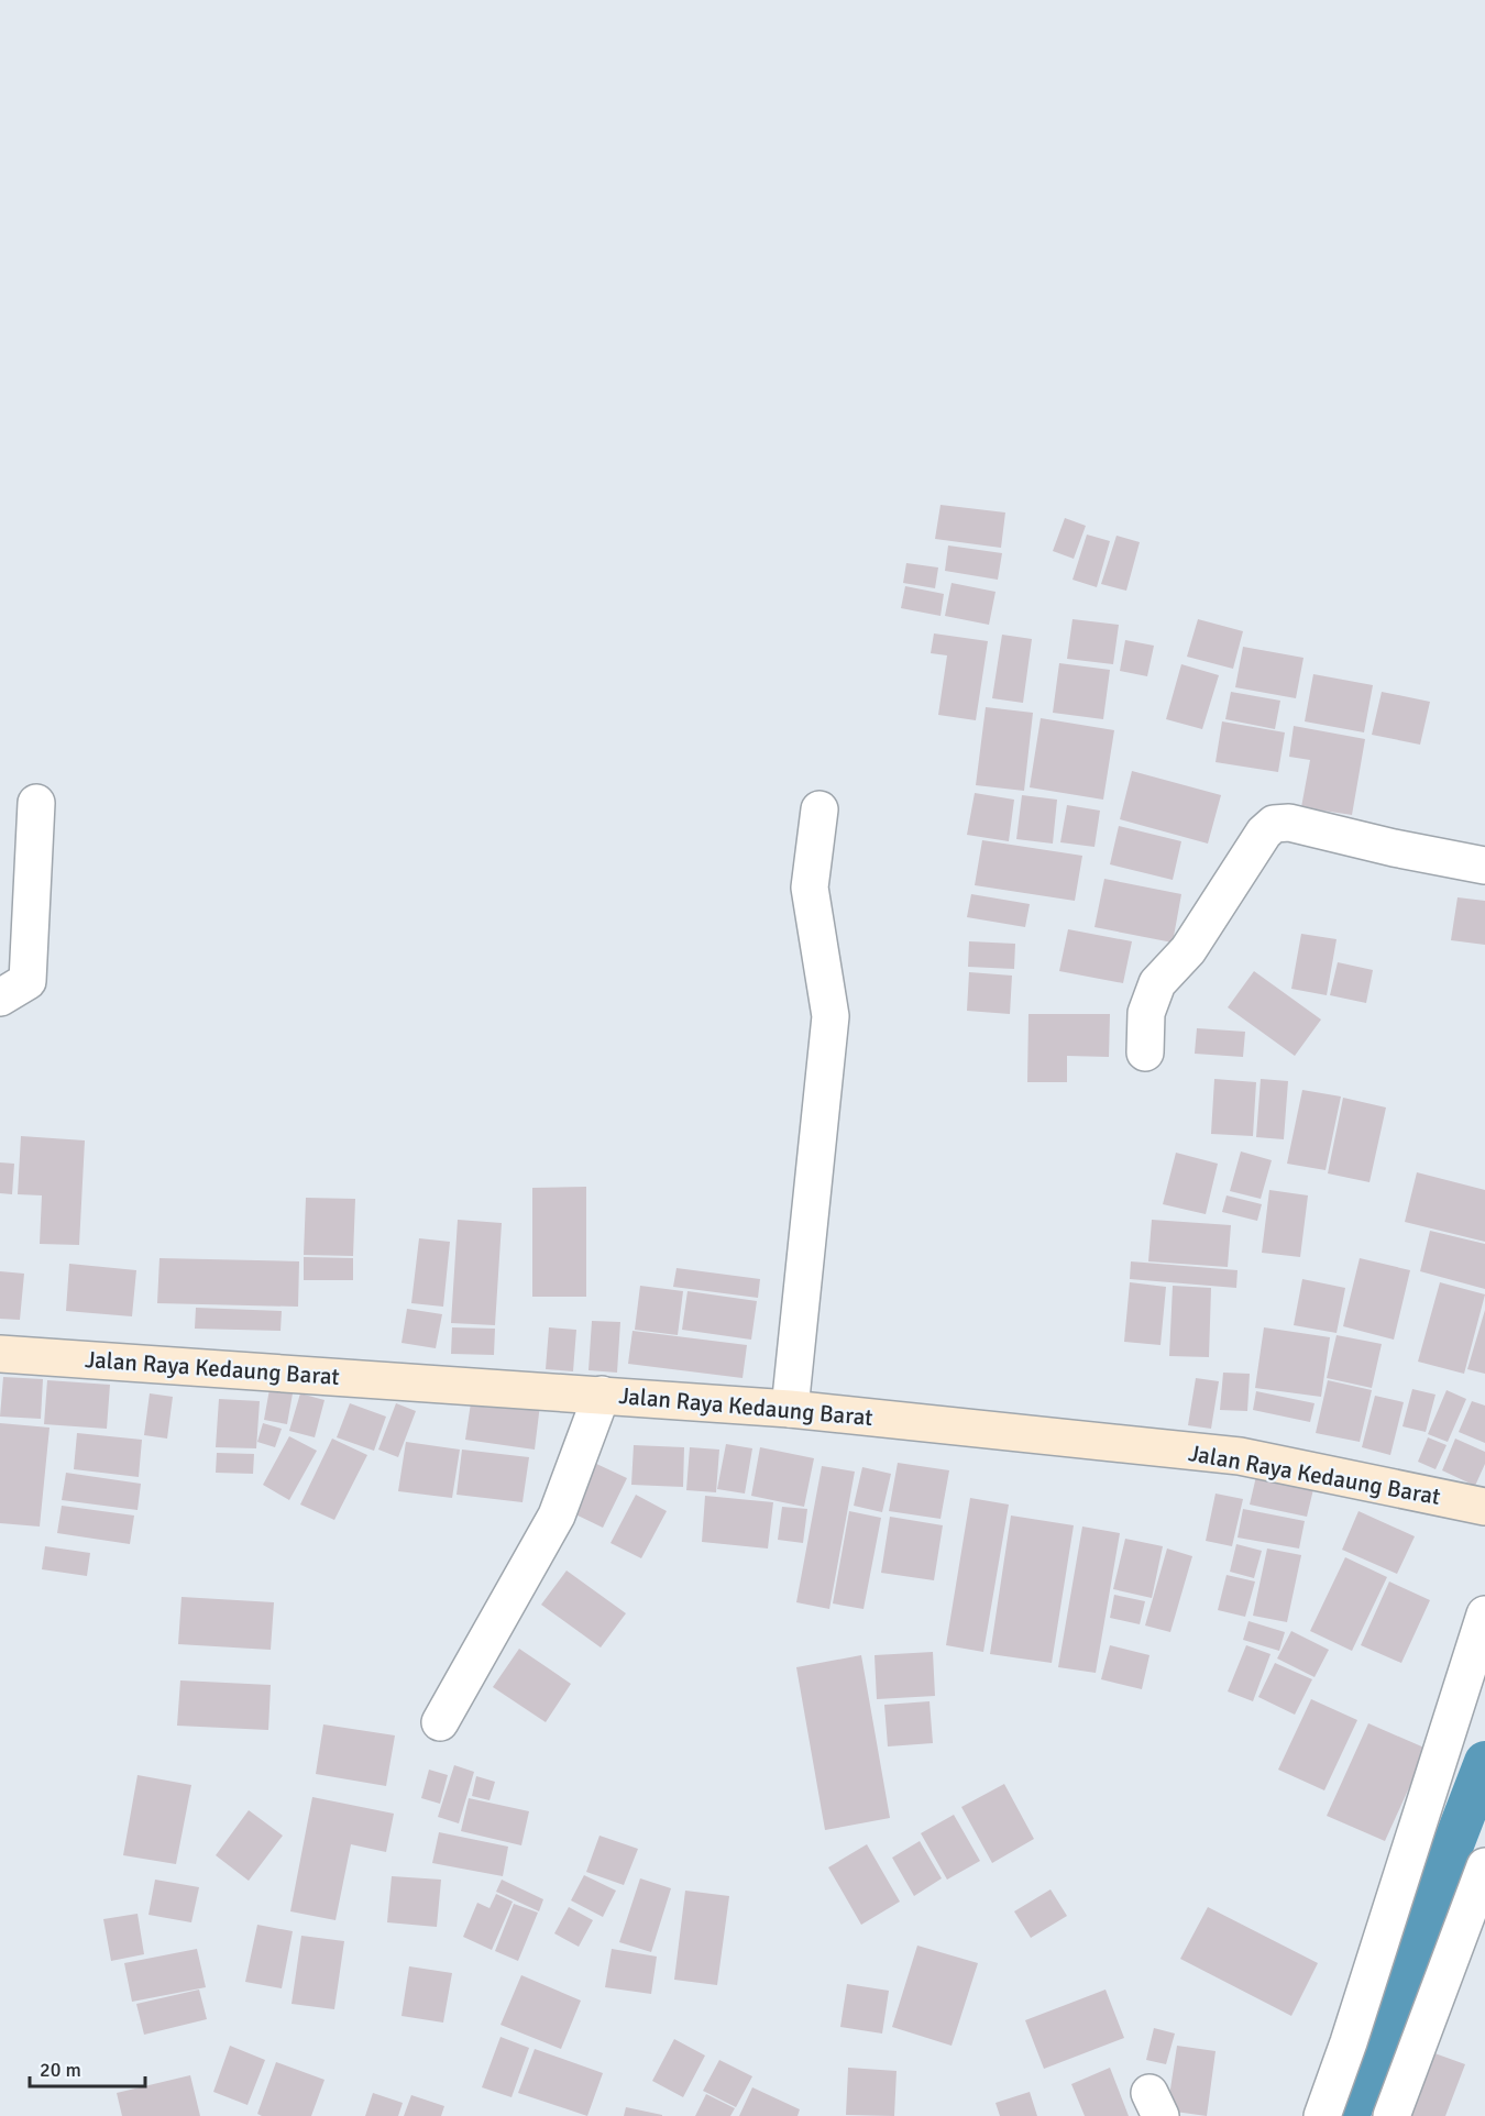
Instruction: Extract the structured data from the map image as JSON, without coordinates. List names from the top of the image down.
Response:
{
  "streets": {
    "street": ["Jalan Raya Kedaung Barat"]
  },
  "scale_bar": "20 m"
}
